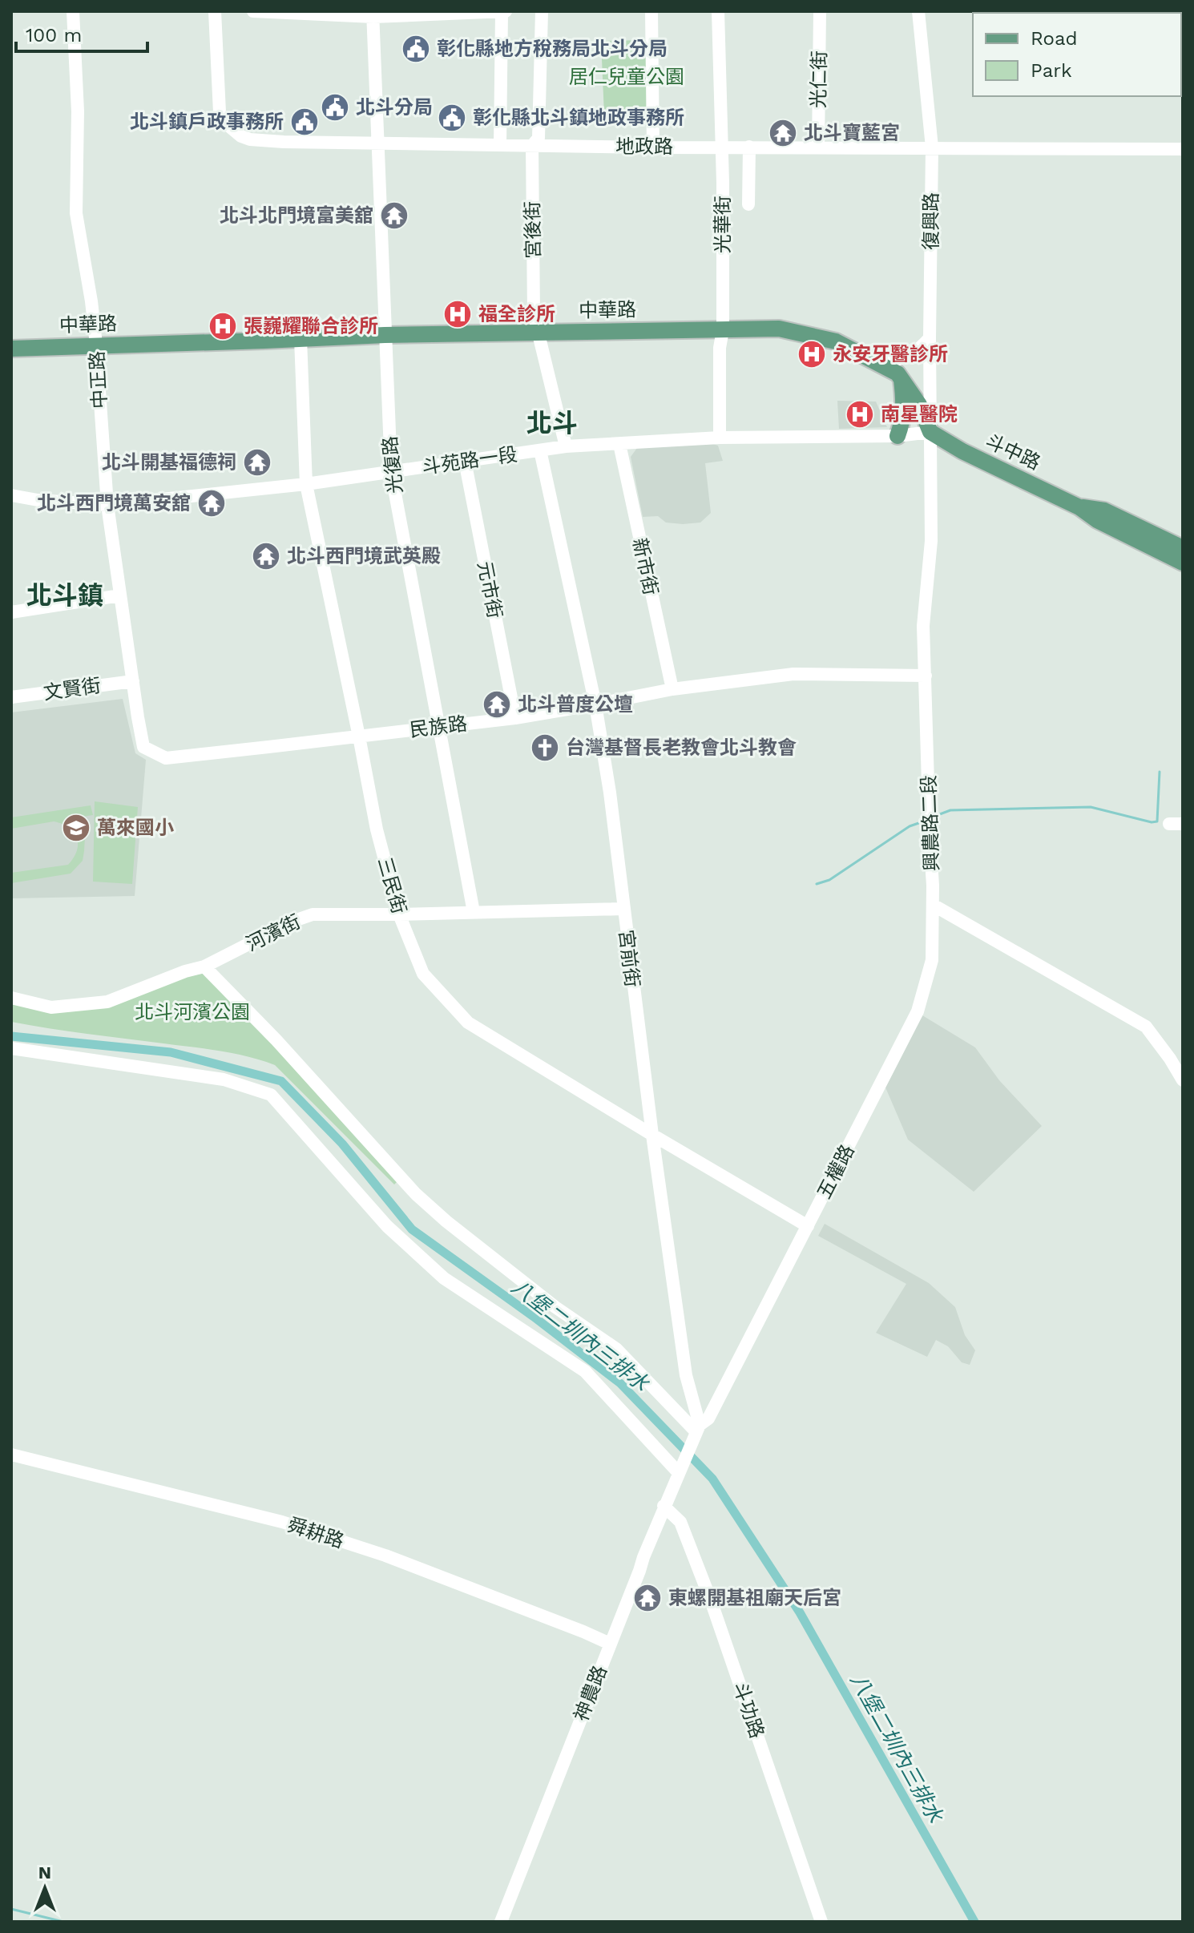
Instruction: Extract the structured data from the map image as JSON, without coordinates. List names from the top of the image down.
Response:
{
  "streets": {
    "main road": ["中華路", "斗中路"],
    "street": [
      "光仁街",
      "地政路",
      "復興路",
      "光華街",
      "宮後街",
      "中正路",
      "斗苑路一段",
      "光復路",
      "新市街",
      "元市街",
      "文賢街",
      "民族路",
      "興農路二段",
      "三民街",
      "河濱街",
      "宮前街",
      "五權路",
      "舜耕路",
      "神農路",
      "斗功路"
    ]
  },
  "crossings": [
    ["光仁街", "地政路"],
    ["地政路", "復興路"],
    ["地政路", "光華街"],
    ["地政路", "宮後街"],
    ["地政路", "光復路"],
    ["復興路", "中華路"],
    ["復興路", "斗中路"],
    ["復興路", "斗苑路一段"],
    ["復興路", "興農路二段"],
    ["光華街", "中華路"],
    ["光華街", "斗苑路一段"],
    ["宮後街", "中華路"],
    ["宮後街", "斗苑路一段"],
    ["中華路", "中正路"],
    ["中華路", "斗中路"],
    ["中華路", "斗苑路一段"],
    ["中華路", "光復路"],
    ["中華路", "興農路二段"],
    ["中華路", "三民街"],
    ["中正路", "斗苑路一段"],
    ["中正路", "文賢街"],
    ["中正路", "民族路"],
    ["斗中路", "斗苑路一段"],
    ["斗中路", "興農路二段"],
    ["斗苑路一段", "光復路"],
    ["斗苑路一段", "新市街"],
    ["斗苑路一段", "元市街"],
    ["斗苑路一段", "興農路二段"],
    ["斗苑路一段", "三民街"],
    ["斗苑路一段", "宮前街"],
    ["光復路", "民族路"],
    ["光復路", "河濱街"],
    ["新市街", "民族路"],
    ["元市街", "民族路"],
    ["民族路", "興農路二段"],
    ["民族路", "三民街"],
    ["民族路", "宮前街"],
    ["興農路二段", "五權路"],
    ["三民街", "河濱街"],
    ["三民街", "宮前街"],
    ["三民街", "五權路"],
    ["河濱街", "宮前街"],
    ["宮前街", "五權路"],
    ["舜耕路", "神農路"],
    ["神農路", "斗功路"]
  ],
  "districts": ["北斗", "北斗鎮"],
  "water": ["八堡二圳內三排水"],
  "parks": ["居仁兒童公園", "北斗河濱公園"],
  "places": {
    "public building": [
      "彰化縣地方稅務局北斗分局",
      "北斗分局",
      "彰化縣北斗鎮地政事務所",
      "北斗鎮戶政事務所"
    ],
    "temple": [
      "北斗寶藍宮",
      "北斗北門境富美舘",
      "北斗開基福德祠",
      "北斗西門境萬安舘",
      "北斗西門境武英殿",
      "北斗普度公壇",
      "東螺開基祖廟天后宮"
    ],
    "hospital": [
      "福全診所",
      "張巍耀聯合診所",
      "永安牙醫診所",
      "南星醫院"
    ],
    "church": ["台灣基督長老教會北斗教會"],
    "school or university": ["萬來國小"]
  },
  "legend": ["Road", "Park"],
  "scale_bar": "100 m",
  "north": "top"
}
